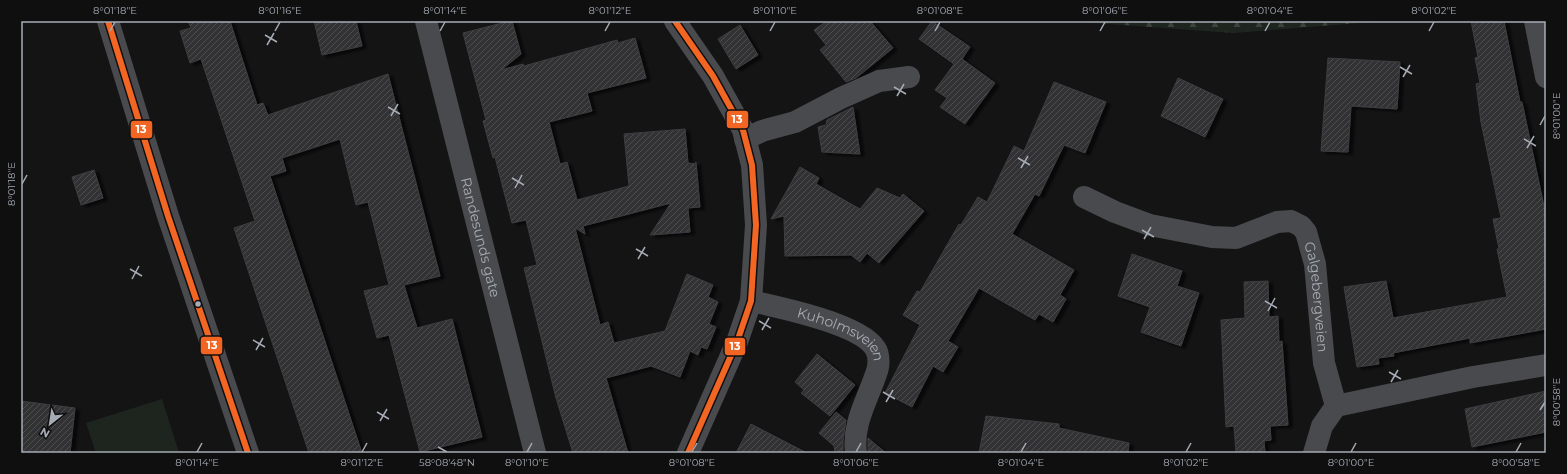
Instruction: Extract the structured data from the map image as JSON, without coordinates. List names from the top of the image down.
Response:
{
  "streets": {
    "street": ["Randesunds gate", "Galgebergveien", "Kuholmsveien"]
  },
  "lines": ["transit line 13"],
  "north": "bottom left",
  "coordinates": [
    "8°01'18\"E",
    "8°01'16\"E",
    "8°01'14\"E",
    "8°01'12\"E",
    "8°01'10\"E",
    "8°01'08\"E",
    "8°01'06\"E",
    "8°01'04\"E",
    "8°01'02\"E",
    "8°01'00\"E",
    "8°00'58\"E",
    "58°08'48\"N"
  ]
}
